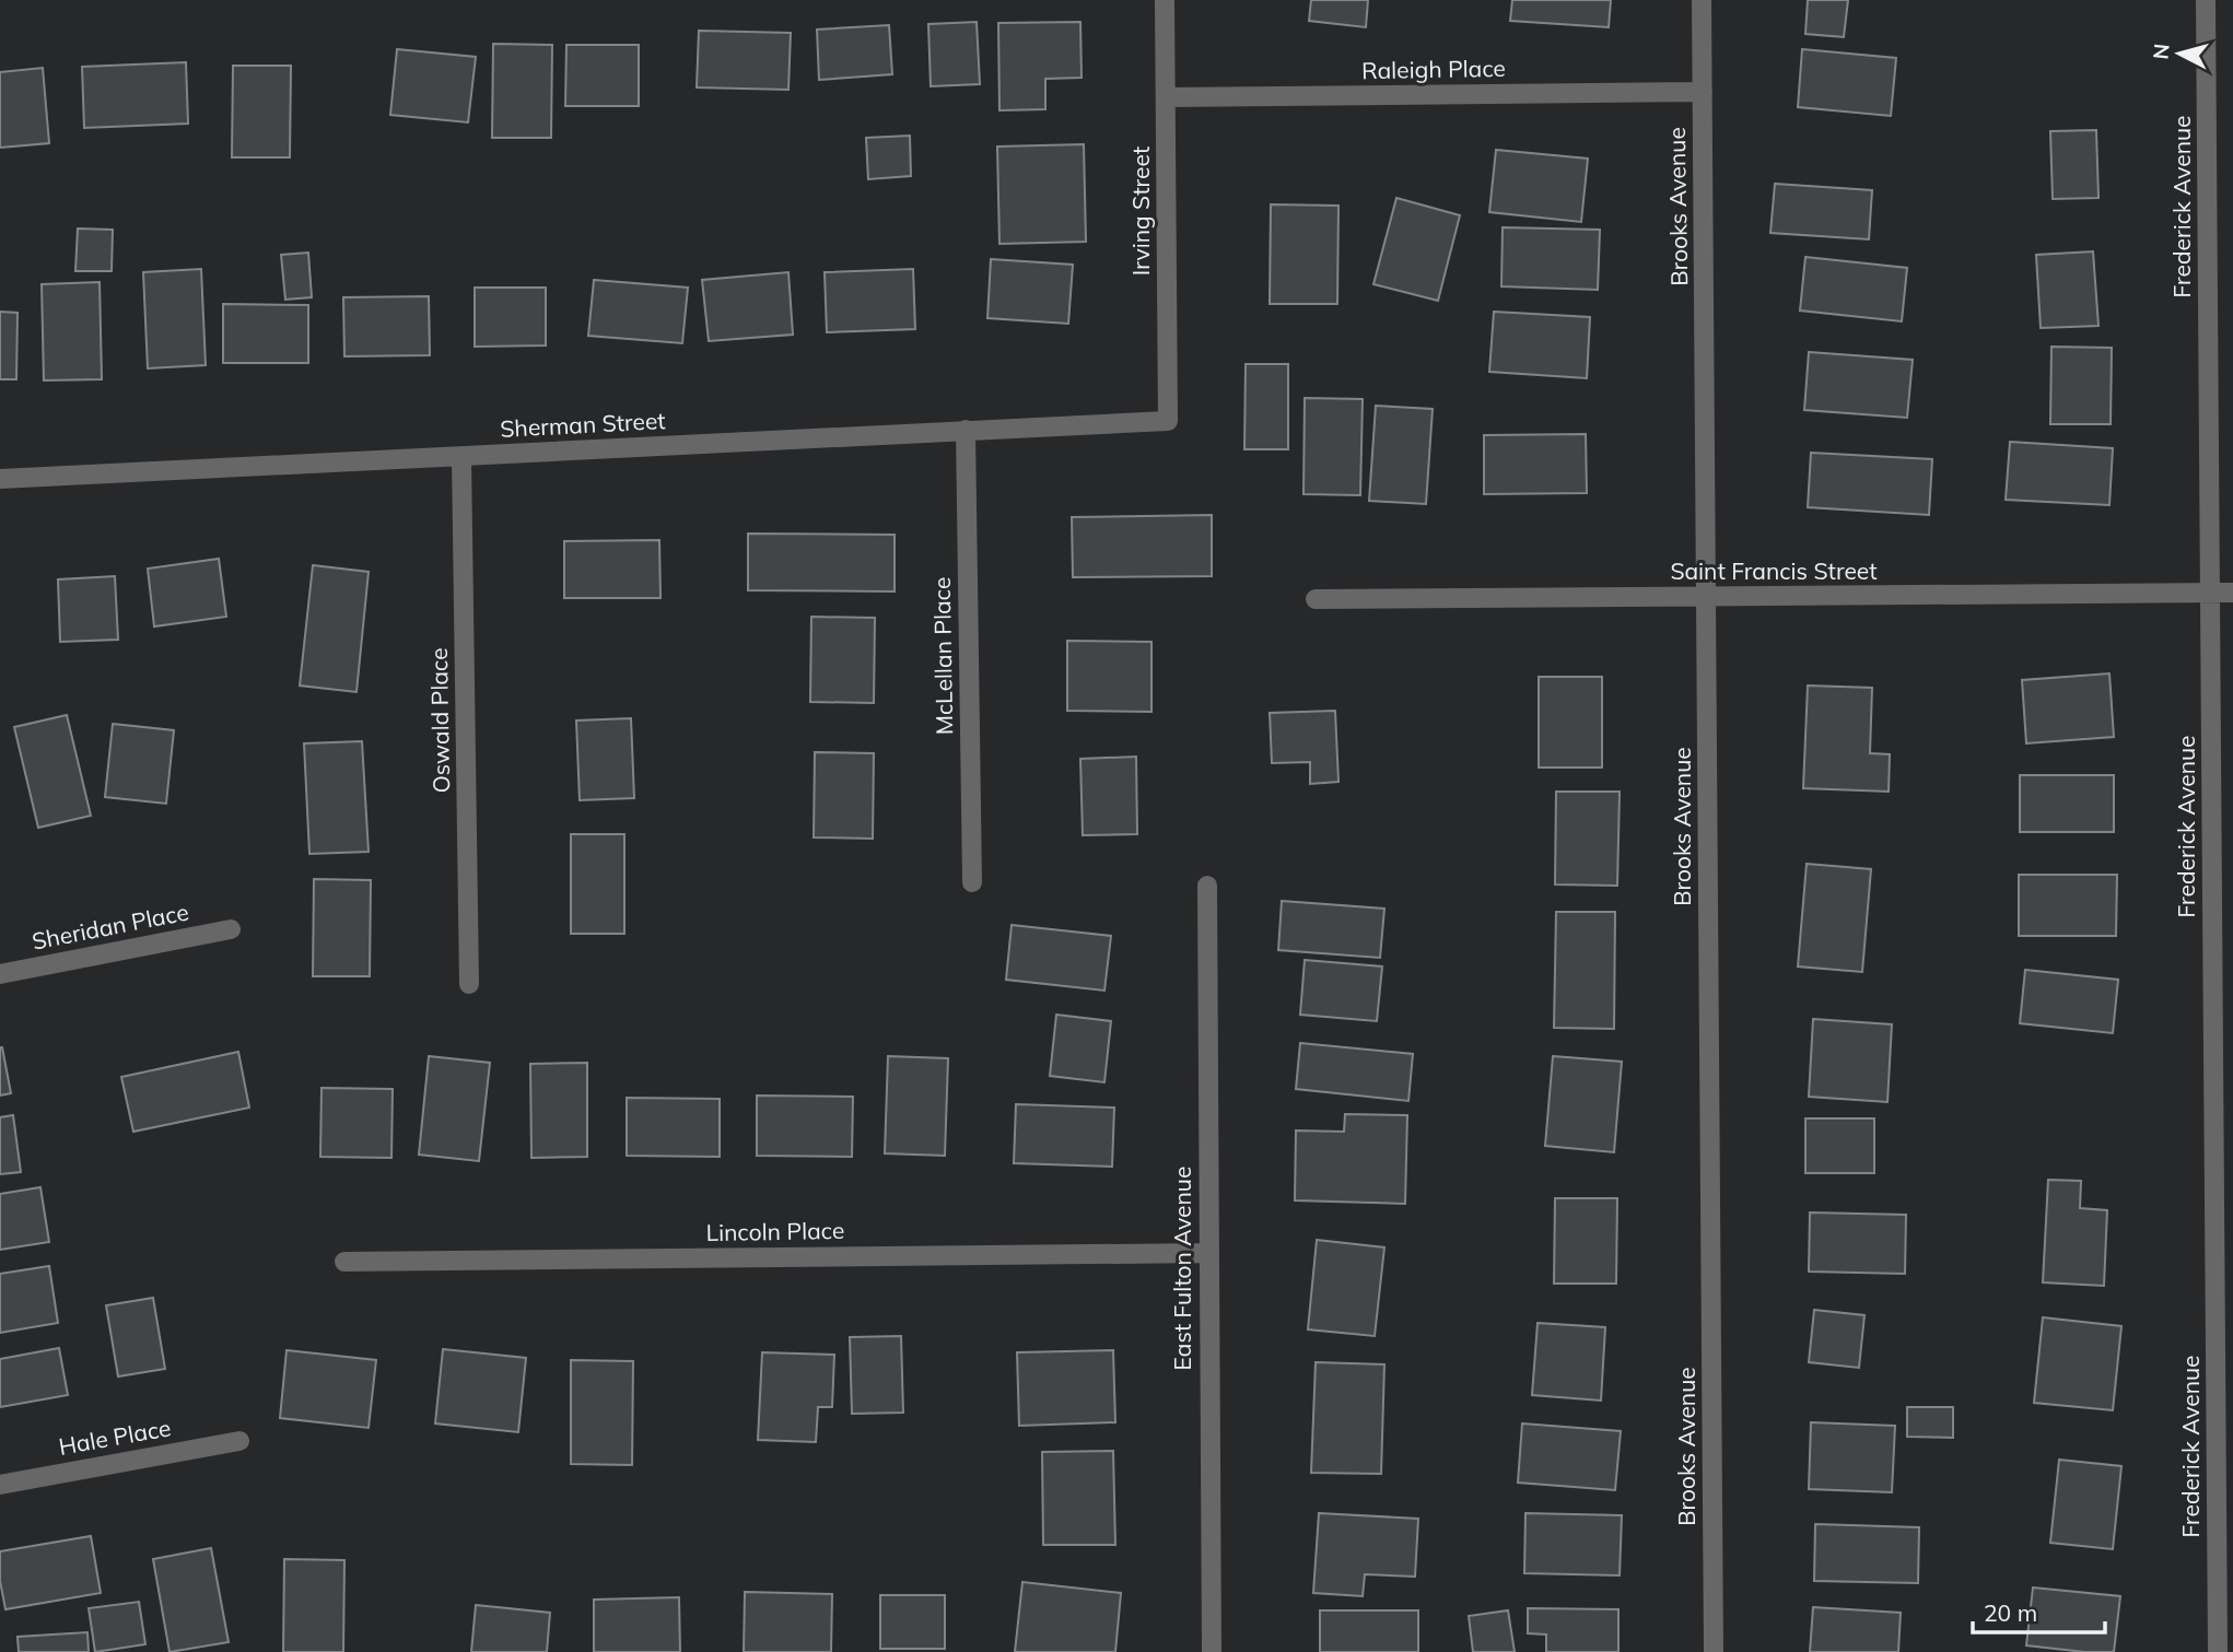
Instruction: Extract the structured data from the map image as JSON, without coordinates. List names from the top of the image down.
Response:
{
  "streets": {
    "street": [
      "Raleigh Place",
      "Brooks Avenue",
      "Frederick Avenue",
      "Irving Street",
      "Sherman Street",
      "Saint Francis Street",
      "McLellan Place",
      "Oswald Place",
      "Sheridan Place",
      "Lincoln Place",
      "East Fulton Avenue",
      "Hale Place"
    ]
  },
  "crossings": [
    ["Raleigh Place", "Brooks Avenue"],
    ["Raleigh Place", "Irving Street"],
    ["Brooks Avenue", "Saint Francis Street"],
    ["Frederick Avenue", "Saint Francis Street"],
    ["Irving Street", "Sherman Street"],
    ["Sherman Street", "McLellan Place"],
    ["Sherman Street", "Oswald Place"],
    ["Lincoln Place", "East Fulton Avenue"]
  ],
  "scale_bar": "20 m",
  "north": "left"
}
